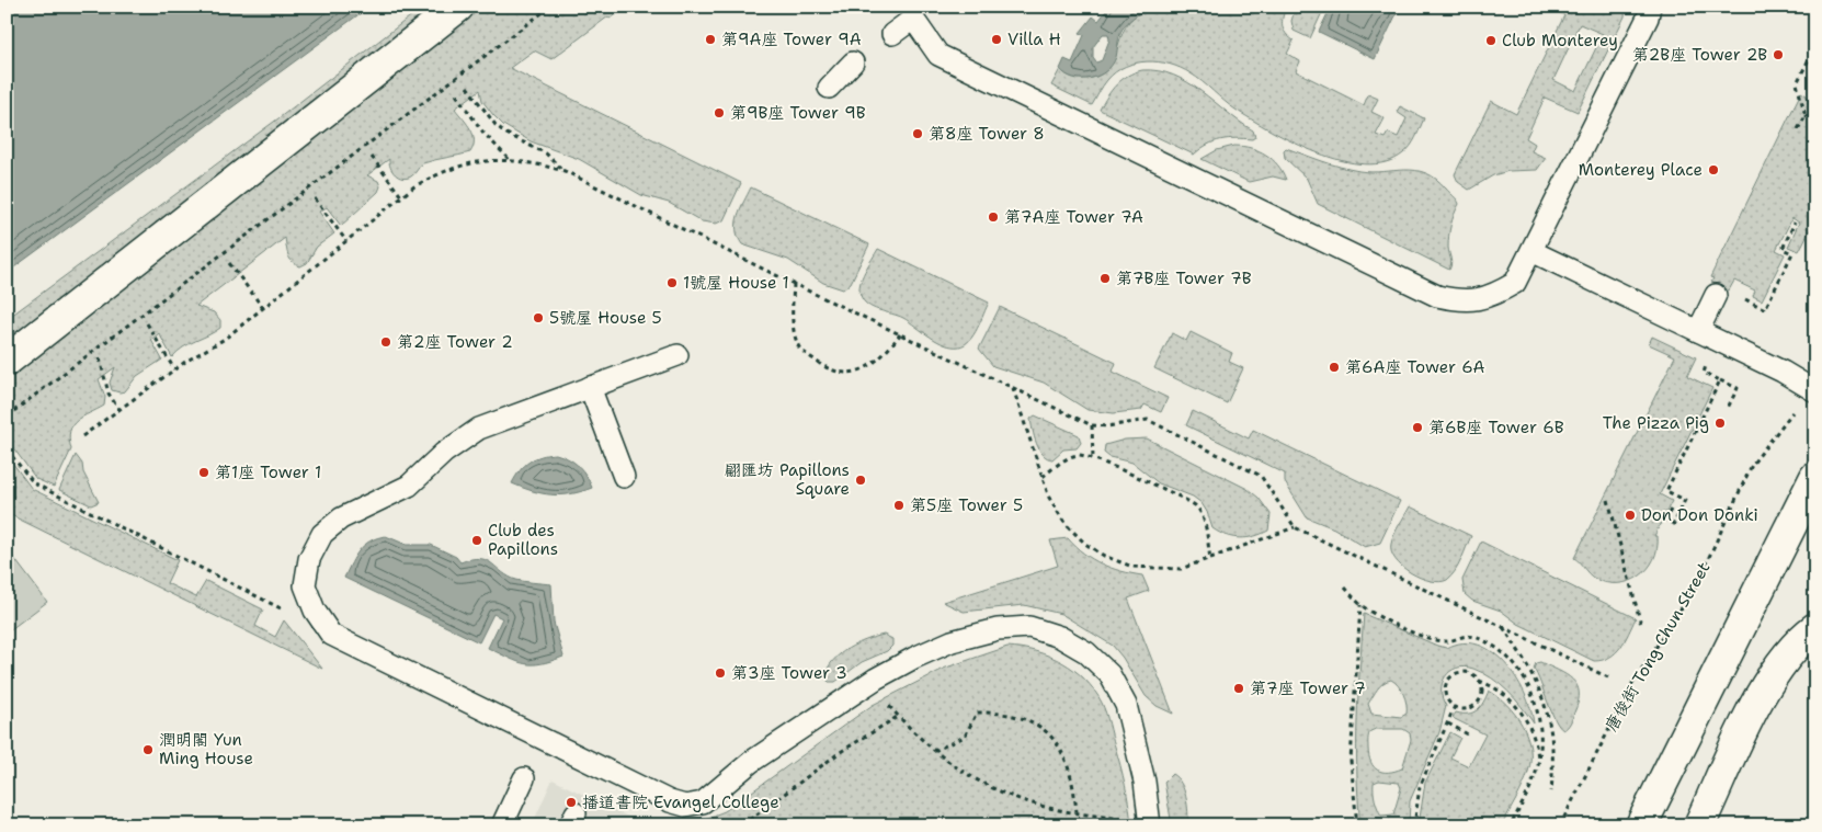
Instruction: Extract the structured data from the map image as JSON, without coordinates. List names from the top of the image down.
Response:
{
  "streets": {
    "path": ["唐俊街 Tong Chun Street"]
  },
  "places": [
    "第9A座 Tower 9A",
    "Villa H",
    "Club Monterey",
    "第2B座 Tower 2B",
    "第9B座 Tower 9B",
    "第8座 Tower 8",
    "Monterey Place",
    "第7A座 Tower 7A",
    "第7B座 Tower 7B",
    "1號屋 House 1",
    "5號屋 House 5",
    "第2座 Tower 2",
    "第6A座 Tower 6A",
    "The Pizza Pig",
    "第6B座 Tower 6B",
    "第1座 Tower 1",
    "翩匯坊 Papillons Square",
    "第5座 Tower 5",
    "Don Don Donki",
    "Club des Papillons",
    "第3座 Tower 3",
    "第7座 Tower 7",
    "潤明閣 Yun Ming House",
    "播道書院 Evangel College"
  ]
}
